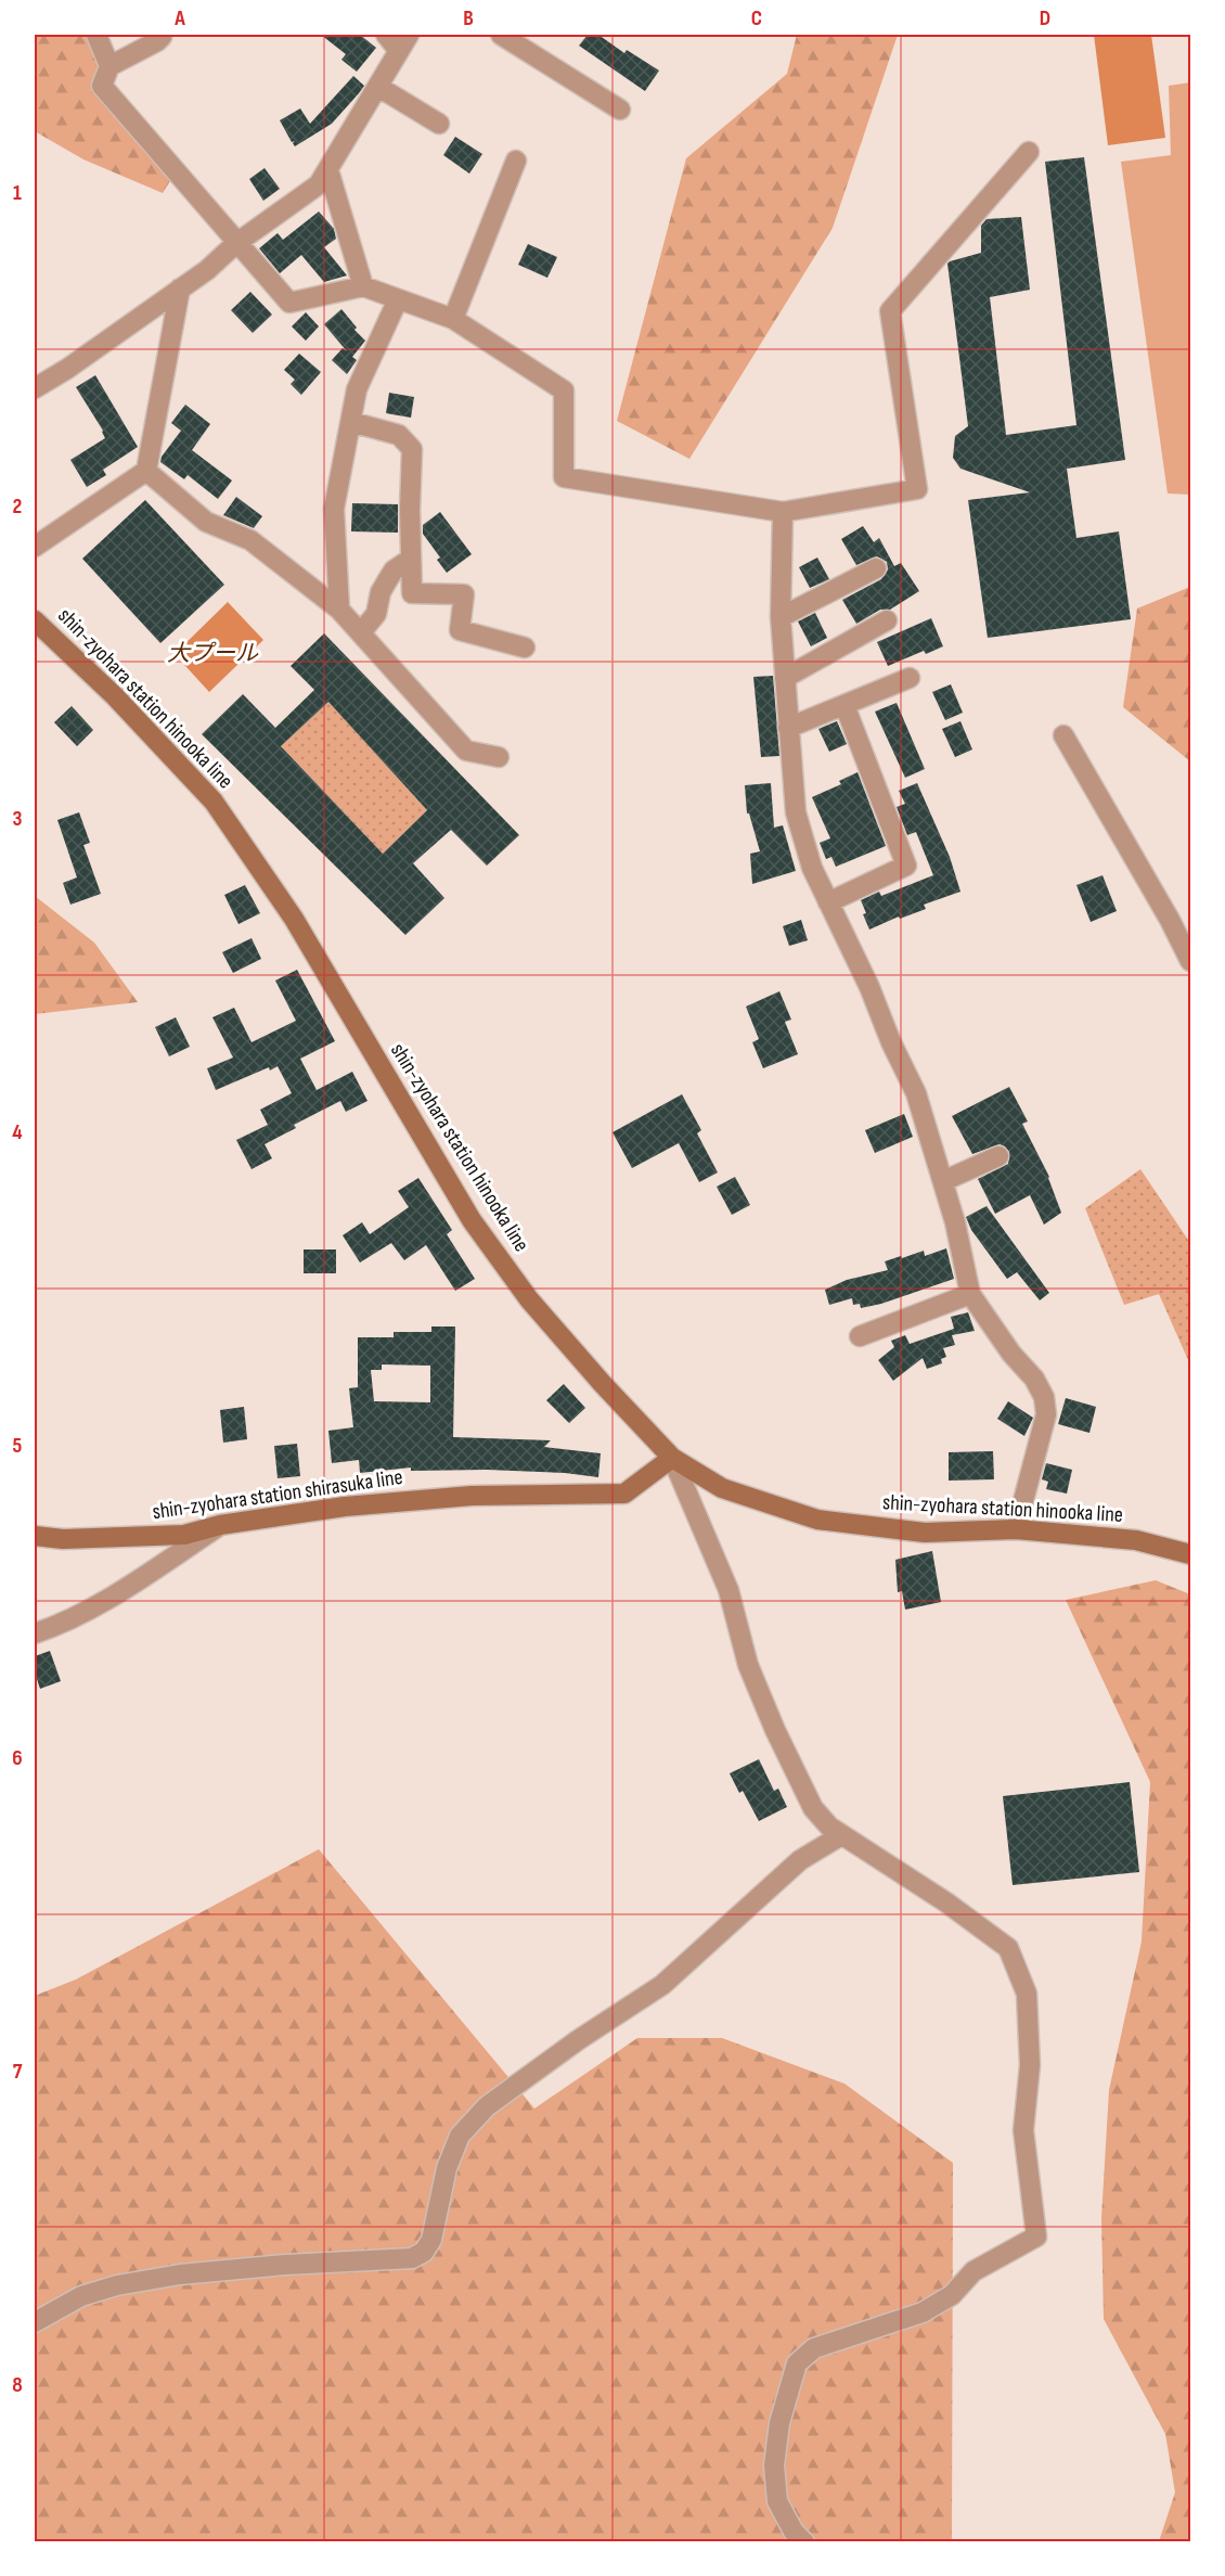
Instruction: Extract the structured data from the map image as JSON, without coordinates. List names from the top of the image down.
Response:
{
  "streets": {
    "main road": ["shin-zyohara station hinooka line", "shin-zyohara station shirasuka line"]
  },
  "crossings": [
    ["shin-zyohara station hinooka line", "shin-zyohara station shirasuka line"]
  ],
  "water": ["大プール"],
  "grid": {
    "columns": [
      "A",
      "B",
      "C",
      "D"
    ],
    "rows": [
      "1",
      "2",
      "3",
      "4",
      "5",
      "6",
      "7",
      "8"
    ]
  }
}
